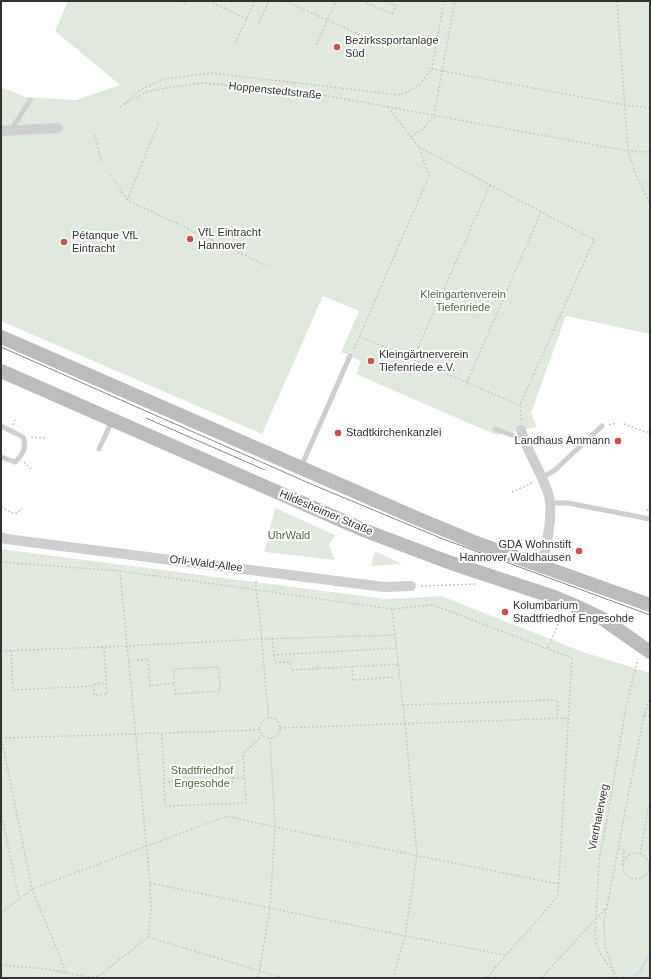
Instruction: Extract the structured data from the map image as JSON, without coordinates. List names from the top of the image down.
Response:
{
  "streets": {
    "main road": ["Hildesheimer Straße"],
    "street": ["Orli-Wald-Allee"],
    "path": ["Hoppenstedtstraße", "Vierthalerweg"]
  },
  "crossings": [
    ["Hildesheimer Straße", "Vierthalerweg"]
  ],
  "parks": ["Kleingartenverein Tiefenriede", "UhrWald", "Stadtfriedhof Engesohde"],
  "places": [
    "Bezirkssportanlage Süd",
    "VfL Eintracht Hannover",
    "Pétanque VfL Eintracht",
    "Kleingärtnerverein Tiefenriede e.V.",
    "Stadtkirchenkanzlei",
    "Landhaus Ammann",
    "GDA Wohnstift Hannover Waldhausen",
    "Kolumbarium Stadtfriedhof Engesohde"
  ]
}
